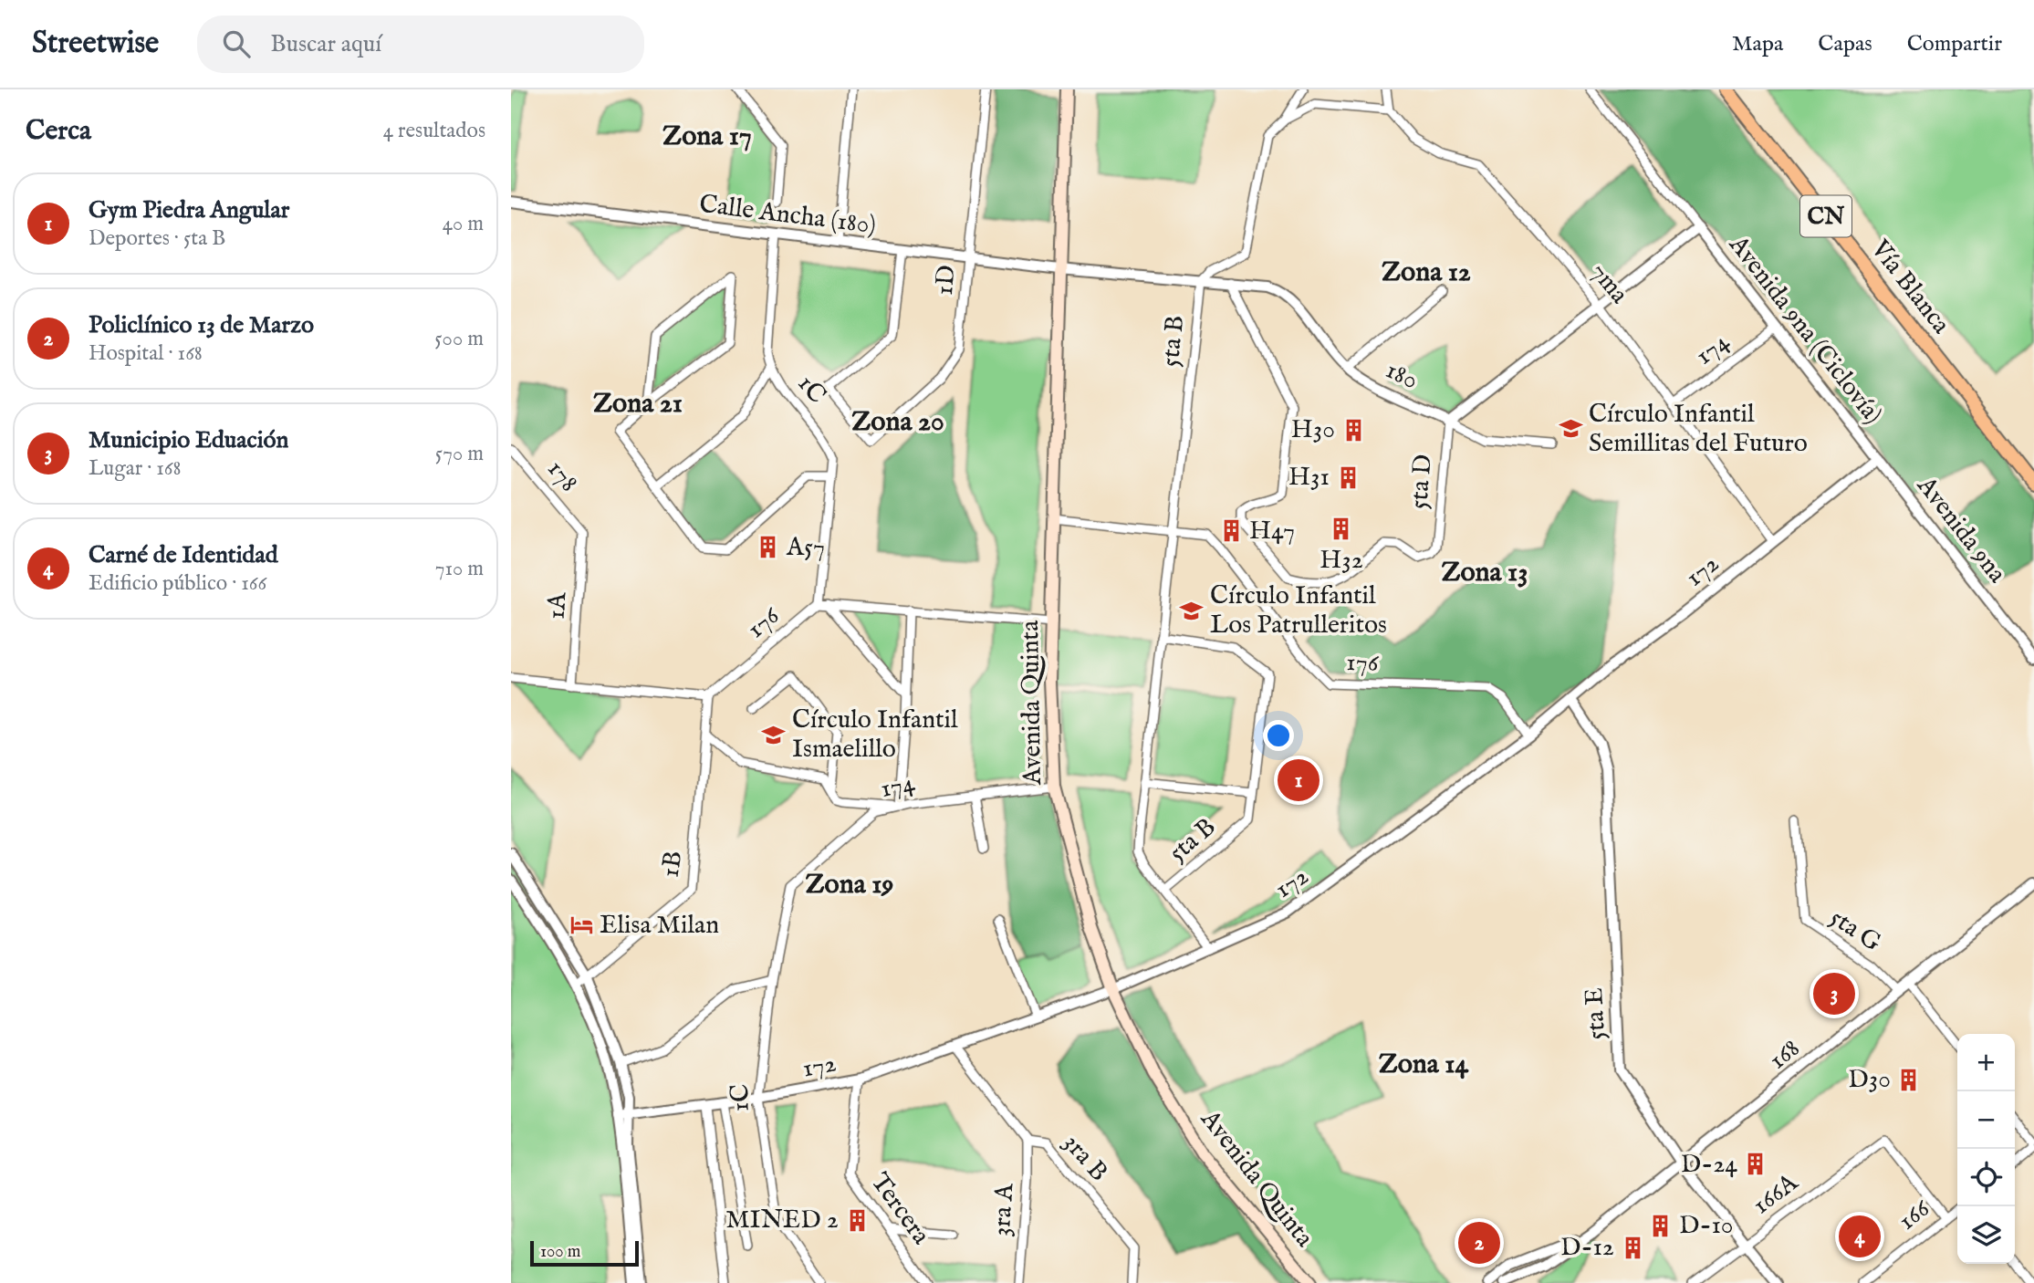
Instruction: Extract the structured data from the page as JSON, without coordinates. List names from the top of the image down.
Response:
{
  "streets": {
    "highway": ["CN", "Vía Blanca"],
    "main road": ["Avenida Quinta"],
    "street": [
      "Calle Ancha (180)",
      "1D",
      "7ma",
      "Avenida 9na (Ciclovía)",
      "5ta B",
      "174",
      "180",
      "1C",
      "178",
      "5ta D",
      "Avenida 9na",
      "172",
      "1A",
      "176",
      "1B",
      "5ta G",
      "5ta E",
      "168",
      "3ra B",
      "166A",
      "Tercera",
      "3ra A",
      "166"
    ]
  },
  "crossings": [
    ["Calle Ancha (180)", "1D"],
    ["Calle Ancha (180)", "180"],
    ["Calle Ancha (180)", "1C"],
    ["Calle Ancha (180)", "Avenida Quinta"],
    ["7ma", "174"],
    ["7ma", "172"],
    ["Avenida 9na (Ciclovía)", "174"],
    ["Avenida 9na (Ciclovía)", "Avenida 9na"],
    ["Avenida 9na (Ciclovía)", "172"],
    ["5ta B", "180"],
    ["5ta B", "172"],
    ["5ta B", "176"],
    ["174", "1C"],
    ["174", "Avenida Quinta"],
    ["180", "5ta D"],
    ["180", "Avenida Quinta"],
    ["1C", "172"],
    ["1C", "176"],
    ["178", "1A"],
    ["Avenida 9na", "172"],
    ["172", "176"],
    ["172", "Avenida Quinta"],
    ["172", "5ta E"],
    ["172", "3ra B"],
    ["172", "Tercera"],
    ["176", "Avenida Quinta"],
    ["176", "1B"],
    ["5ta G", "168"],
    ["5ta E", "168"],
    ["5ta E", "166A"],
    ["3ra B", "3ra A"],
    ["166A", "166"]
  ],
  "districts": [
    "Zona 17",
    "Zona 12",
    "Zona 21",
    "Zona 20",
    "Zona 13",
    "Zona 19",
    "Zona 14"
  ],
  "places": {
    "school or university": ["Círculo Infantil Semillitas del Futuro", "Círculo Infantil Los Patrulleritos", "Círculo Infantil Ismaelillo"],
    "building": [
      "H30",
      "H31",
      "H32",
      "H47",
      "A57",
      "D30",
      "D-24",
      "MINED 2",
      "D-10",
      "D-12"
    ],
    "hotel": ["Elisa Milan"]
  },
  "scale_bar": "100 m",
  "page": {
    "header": "Streetwise",
    "search": "Buscar aquí",
    "nav": ["Mapa", "Capas", "Compartir"],
    "heading": ["Cerca", "4 resultados"],
    "list": [
      {
        "mark": "1",
        "name": "Gym Piedra Angular",
        "note": "Deportes · 5ta B",
        "value": "40 m"
      },
      {
        "mark": "2",
        "name": "Policlínico 13 de Marzo",
        "note": "Hospital · 168",
        "value": "500 m"
      },
      {
        "mark": "3",
        "name": "Municipio Eduación",
        "note": "Lugar · 168",
        "value": "570 m"
      },
      {
        "mark": "4",
        "name": "Carné de Identidad",
        "note": "Edificio público · 166",
        "value": "710 m"
      }
    ],
    "pins": [
      "1",
      "3",
      "4",
      "2"
    ],
    "map_buttons": ["+", "−"],
    "scale": "100 m"
  }
}
